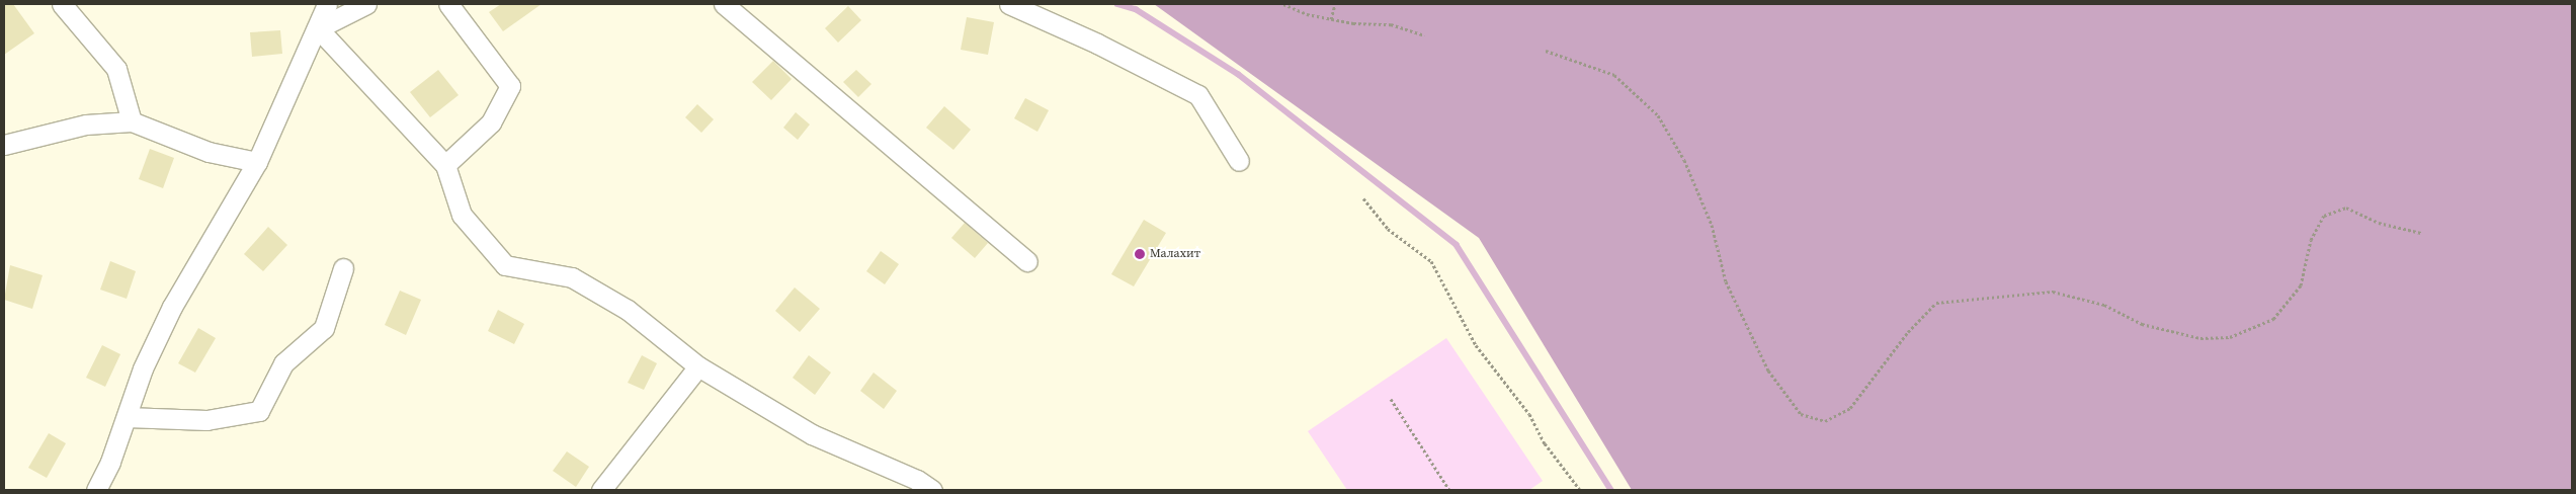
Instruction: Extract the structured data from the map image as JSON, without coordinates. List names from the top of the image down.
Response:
{
  "places": ["Малахит"]
}
